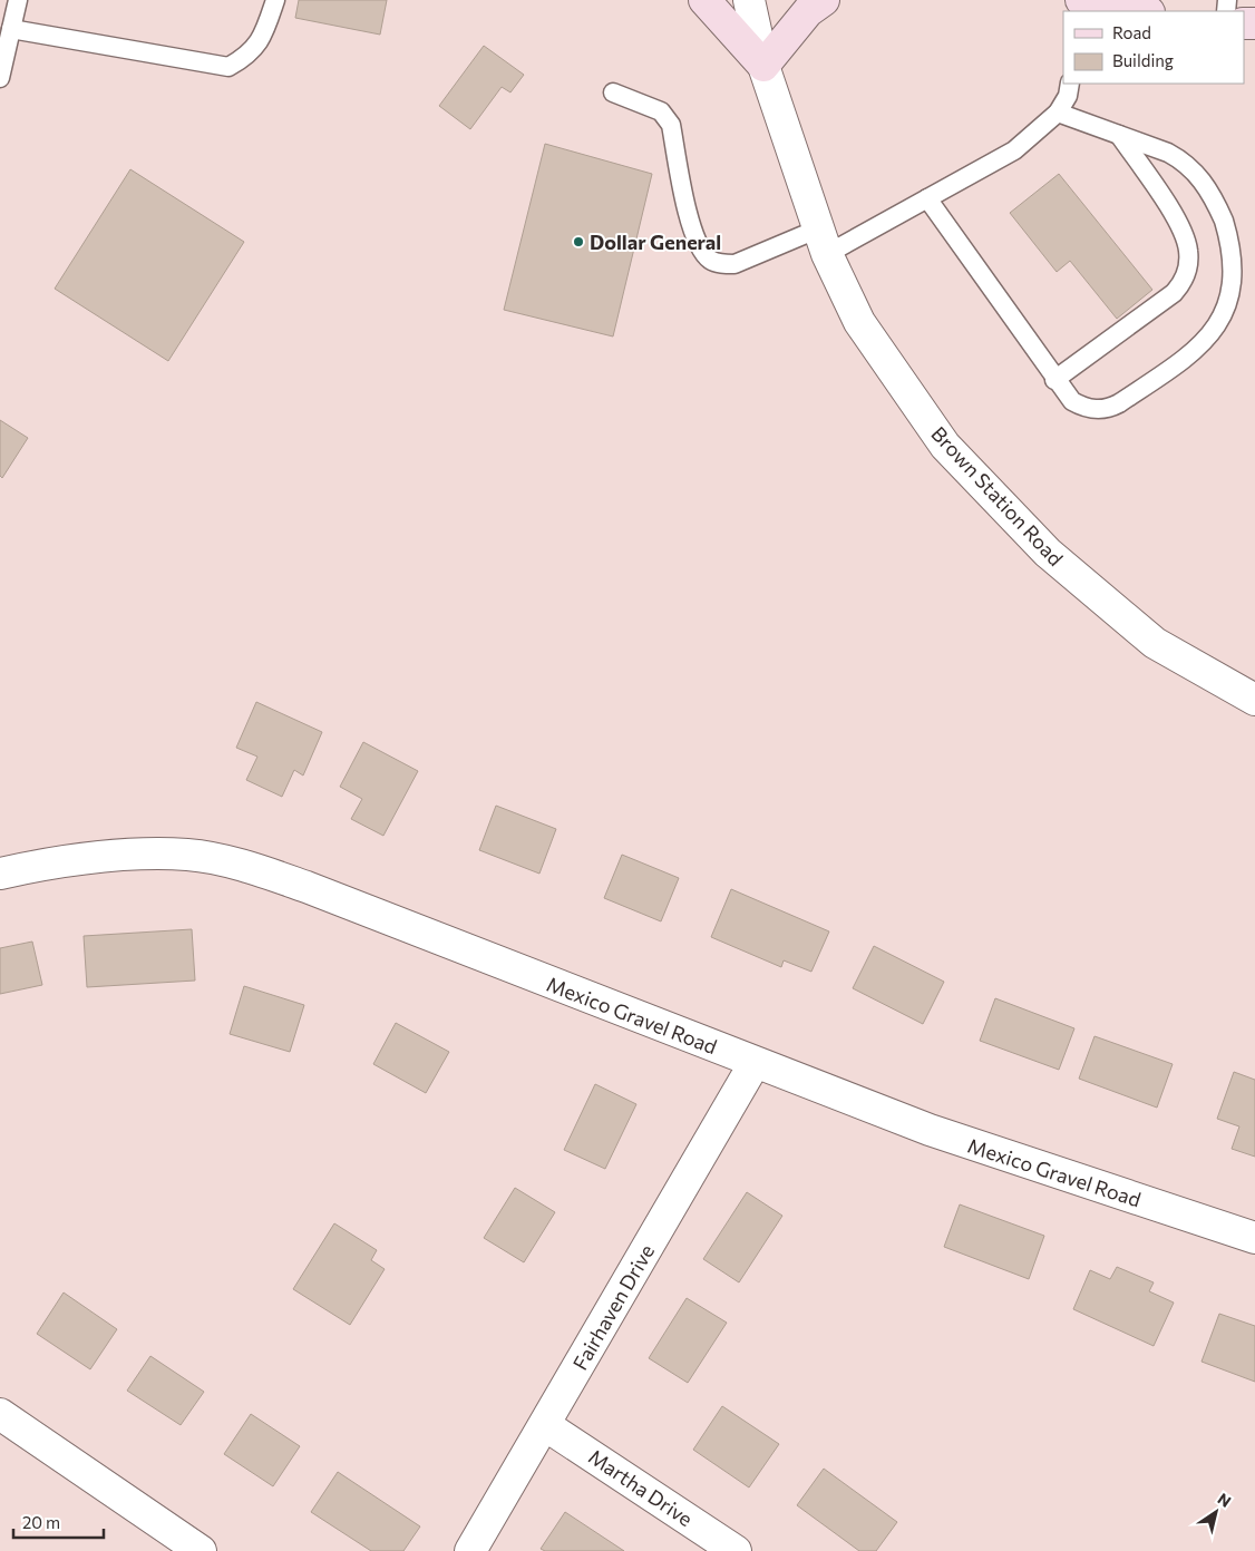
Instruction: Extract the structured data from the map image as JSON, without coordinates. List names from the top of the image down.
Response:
{
  "streets": {
    "street": [
      "Brown Station Road",
      "Mexico Gravel Road",
      "Fairhaven Drive",
      "Martha Drive"
    ]
  },
  "crossings": [
    ["Mexico Gravel Road", "Fairhaven Drive"],
    ["Fairhaven Drive", "Martha Drive"]
  ],
  "places": ["Dollar General"],
  "legend": ["Road", "Building"],
  "scale_bar": "20 m",
  "north": "top right"
}
